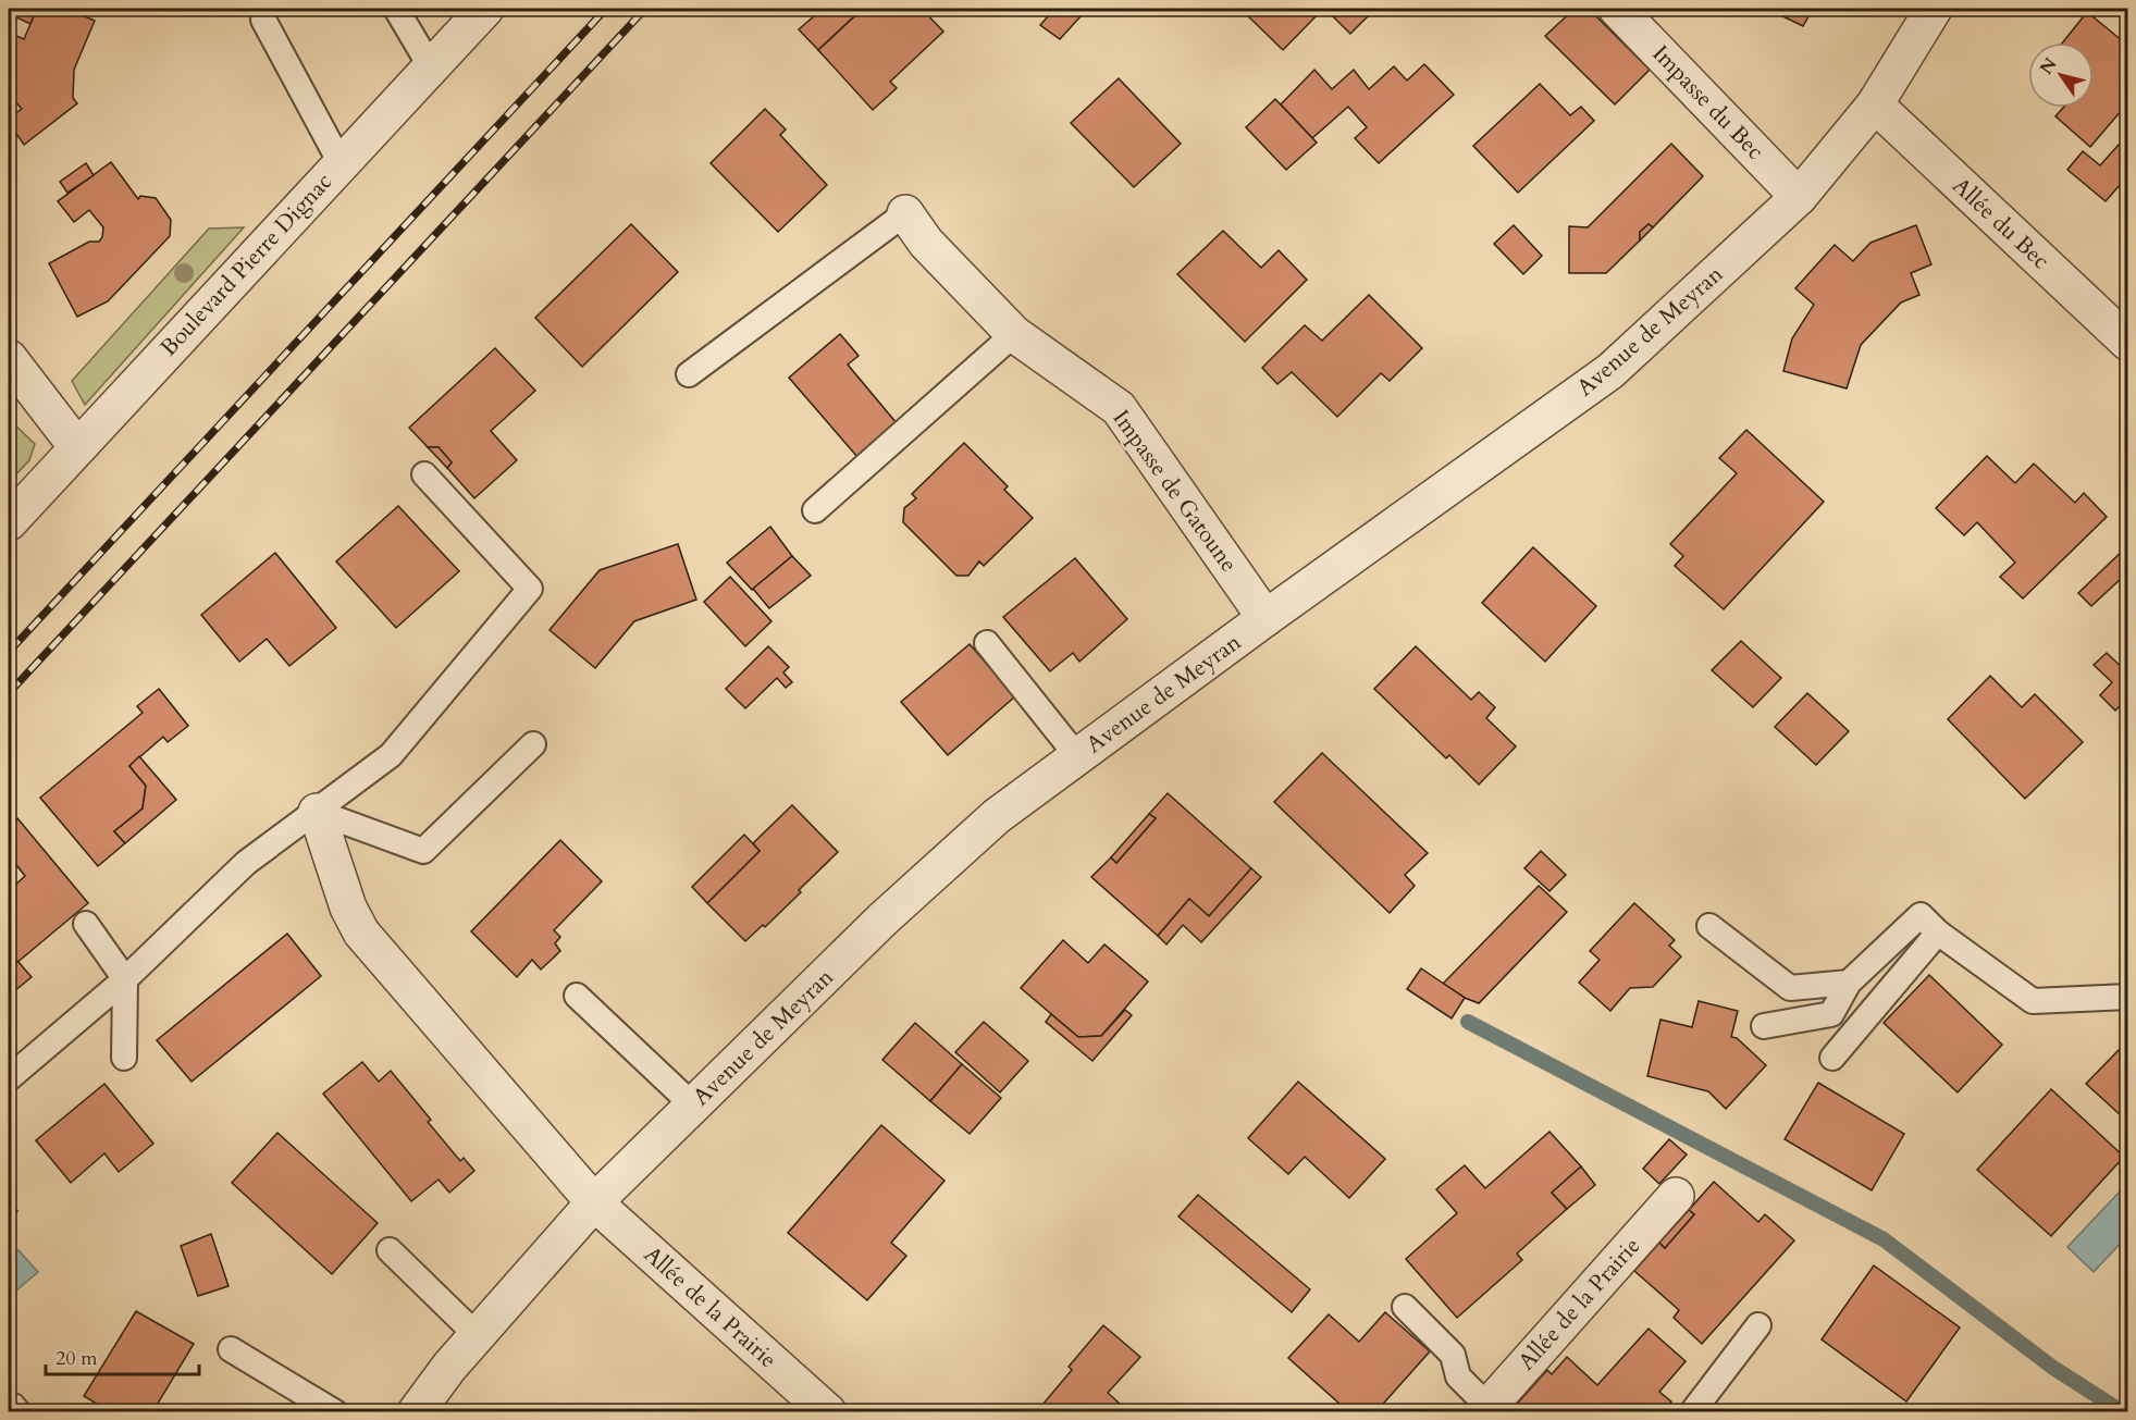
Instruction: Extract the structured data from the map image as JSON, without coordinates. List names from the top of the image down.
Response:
{
  "streets": {
    "street": [
      "Impasse du Bec",
      "Allée du Bec",
      "Boulevard Pierre Dignac",
      "Avenue de Meyran",
      "Impasse de Gatoune",
      "Allée de la Prairie"
    ]
  },
  "crossings": [
    ["Impasse du Bec", "Avenue de Meyran"],
    ["Allée du Bec", "Avenue de Meyran"],
    ["Avenue de Meyran", "Impasse de Gatoune"],
    ["Avenue de Meyran", "Allée de la Prairie"]
  ],
  "scale_bar": "20 m",
  "north": "top left"
}
